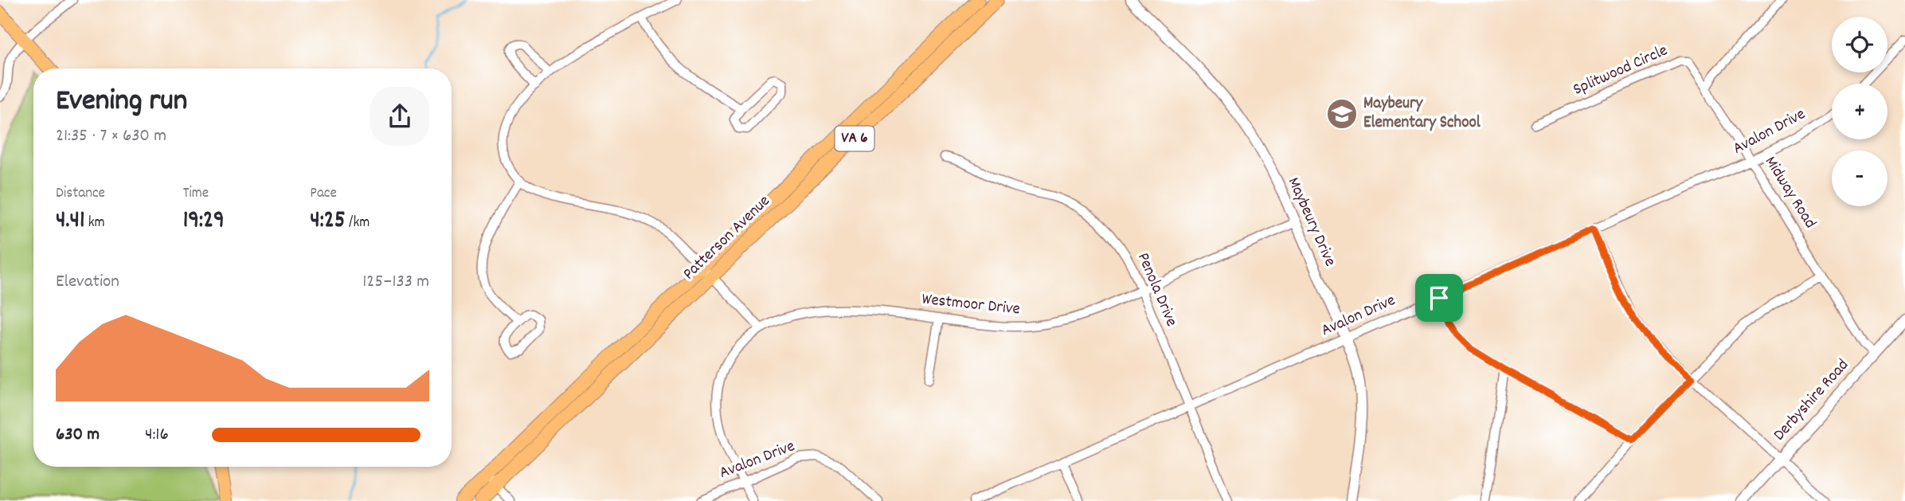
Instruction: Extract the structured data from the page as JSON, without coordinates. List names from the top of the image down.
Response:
{
  "streets": {
    "main road": ["VA 6", "Patterson Avenue"],
    "street": [
      "Splitwood Circle",
      "Avalon Drive",
      "Midway Road",
      "Maybeury Drive",
      "Penola Drive",
      "Westmoor Drive",
      "Derbyshire Road"
    ]
  },
  "crossings": [
    ["Splitwood Circle", "Midway Road"],
    ["Avalon Drive", "Midway Road"],
    ["Avalon Drive", "Maybeury Drive"],
    ["Avalon Drive", "Penola Drive"],
    ["Midway Road", "Derbyshire Road"],
    ["Maybeury Drive", "Westmoor Drive"],
    ["Penola Drive", "Westmoor Drive"]
  ],
  "places": {
    "school or university": ["Maybeury Elementary School"]
  },
  "page": {
    "map_buttons": ["+", "−"],
    "heading": ["Evening run", "21:35 · 7 × 630 m"],
    "stats": [
      ["Distance", "4.41 km"],
      ["Time", "19:29"],
      ["Pace", "4:25 /km"]
    ],
    "chart": ["Elevation", "125–133 m"],
    "list": [
      {
        "name": "630 m",
        "note": "4:16"
      }
    ]
  }
}
